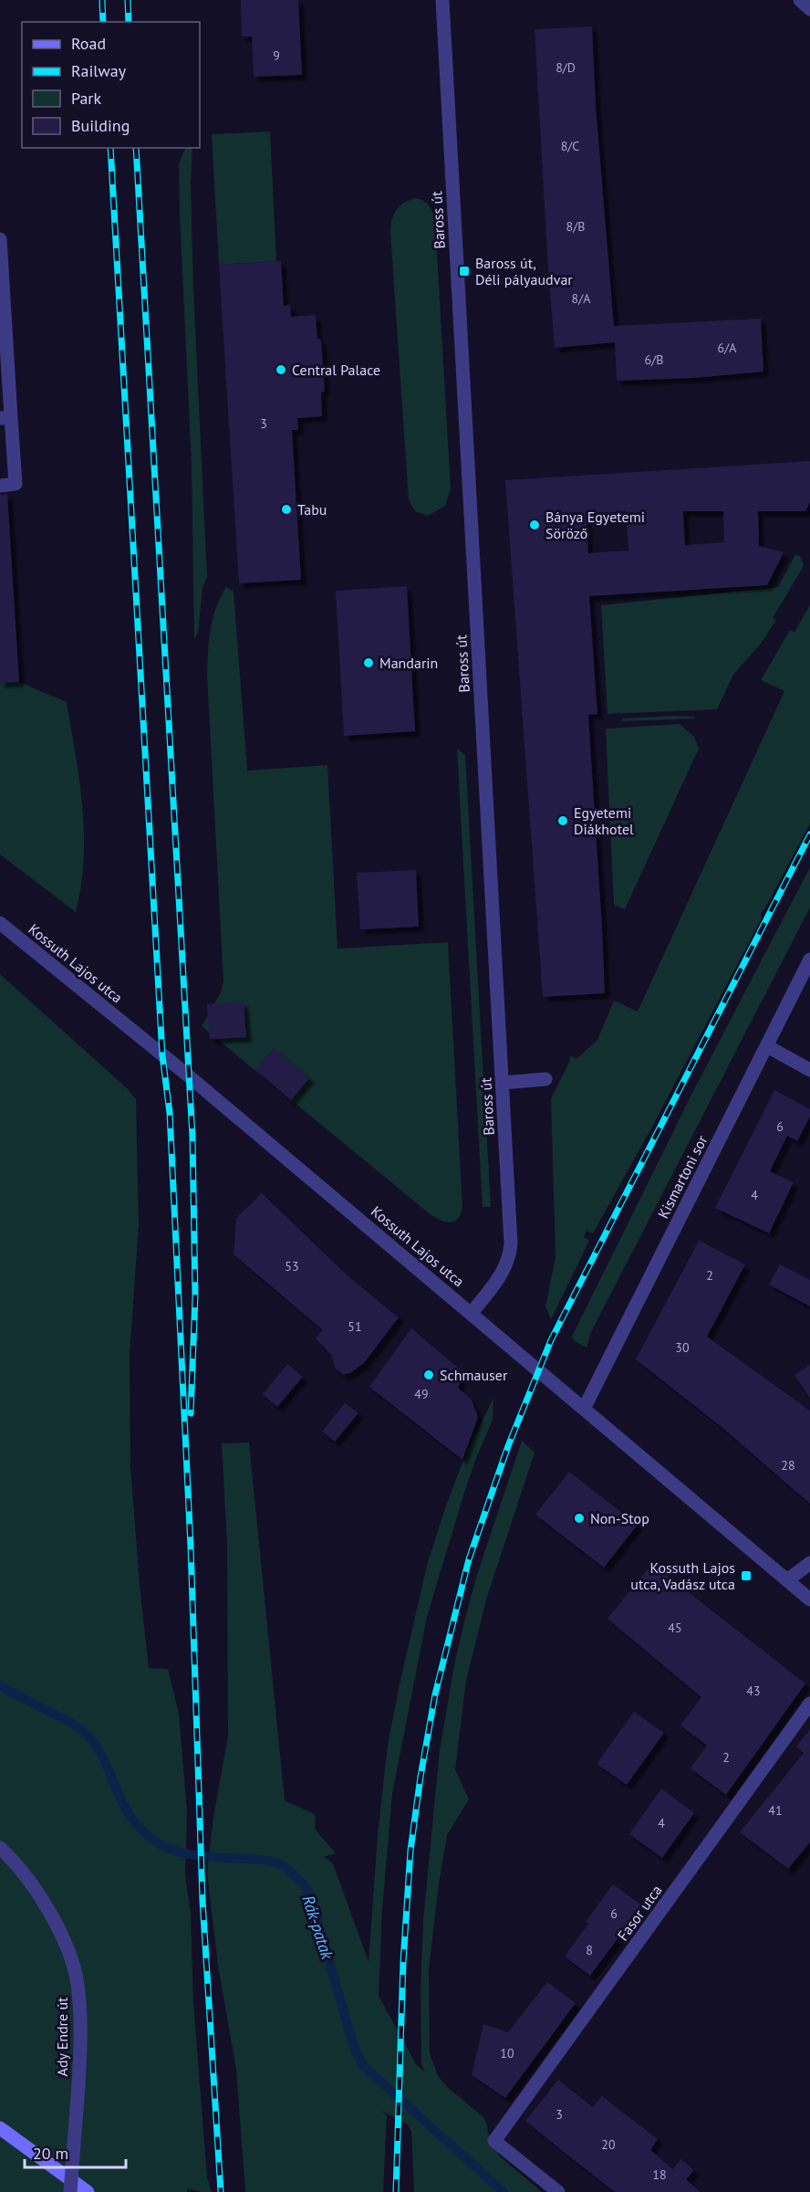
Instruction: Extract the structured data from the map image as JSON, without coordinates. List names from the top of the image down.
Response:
{
  "streets": {
    "street": [
      "Baross út",
      "Kossuth Lajos utca",
      "Kismartoni sor",
      "Fasor utca",
      "Ady Endre út"
    ]
  },
  "crossings": [
    ["Baross út", "Kossuth Lajos utca"],
    ["Kossuth Lajos utca", "Kismartoni sor"]
  ],
  "water": ["Rák-patak"],
  "places": {
    "transit": ["Baross út, Déli pályaudvar", "Kossuth Lajos utca, Vadász utca"],
    "other": [
      "Central Palace",
      "Tabu",
      "Bánya Egyetemi Söröző",
      "Mandarin",
      "Egyetemi Diákhotel",
      "Schmauser",
      "Non-Stop"
    ]
  },
  "house_numbers": [
    "9",
    "8/D",
    "8/C",
    "8/B",
    "8/A",
    "6/A",
    "6/B",
    "3",
    "6",
    "4",
    "53",
    "2",
    "51",
    "30",
    "49",
    "28",
    "45",
    "43",
    "2",
    "41",
    "4",
    "6",
    "8",
    "10",
    "3",
    "20",
    "18"
  ],
  "legend": [
    "Road",
    "Railway",
    "Park",
    "Building"
  ],
  "scale_bar": "20 m"
}
